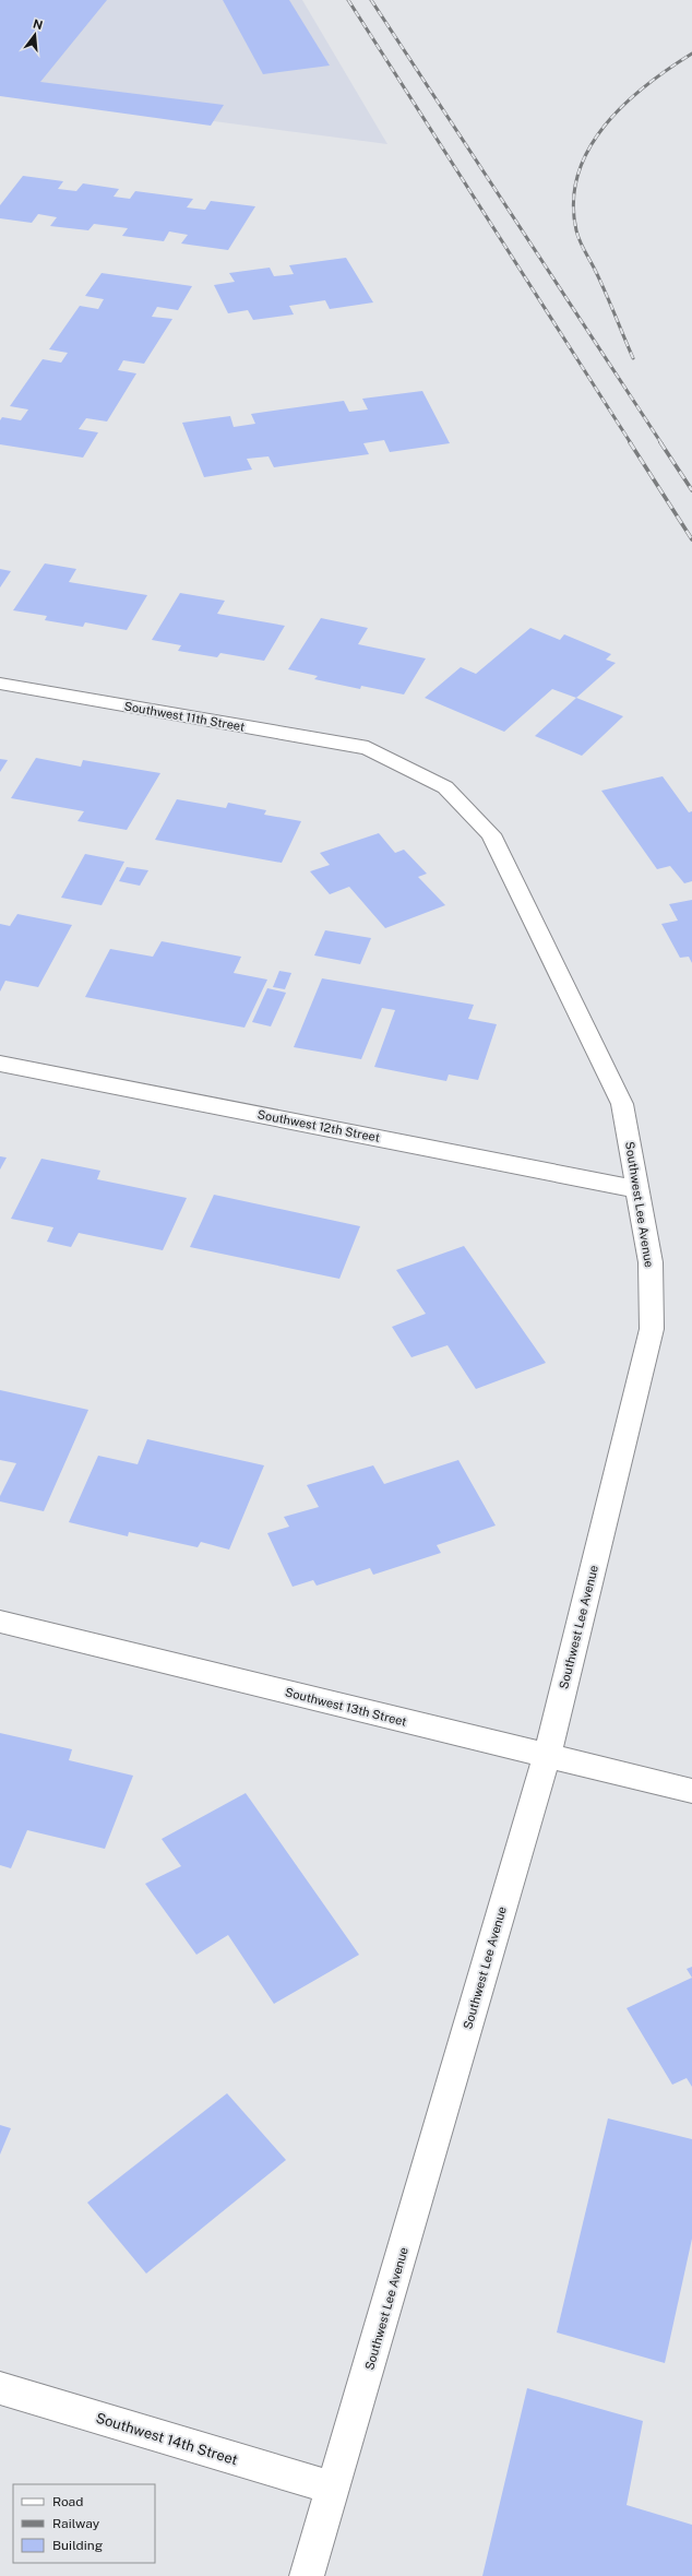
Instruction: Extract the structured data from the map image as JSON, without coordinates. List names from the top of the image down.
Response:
{
  "streets": {
    "street": [
      "Southwest 11th Street",
      "Southwest 12th Street",
      "Southwest Lee Avenue",
      "Southwest 13th Street",
      "Southwest 14th Street"
    ]
  },
  "crossings": [
    ["Southwest 11th Street", "Southwest Lee Avenue"],
    ["Southwest 12th Street", "Southwest Lee Avenue"],
    ["Southwest Lee Avenue", "Southwest 13th Street"],
    ["Southwest Lee Avenue", "Southwest 14th Street"]
  ],
  "legend": ["Road", "Railway", "Building"],
  "north": "top"
}
